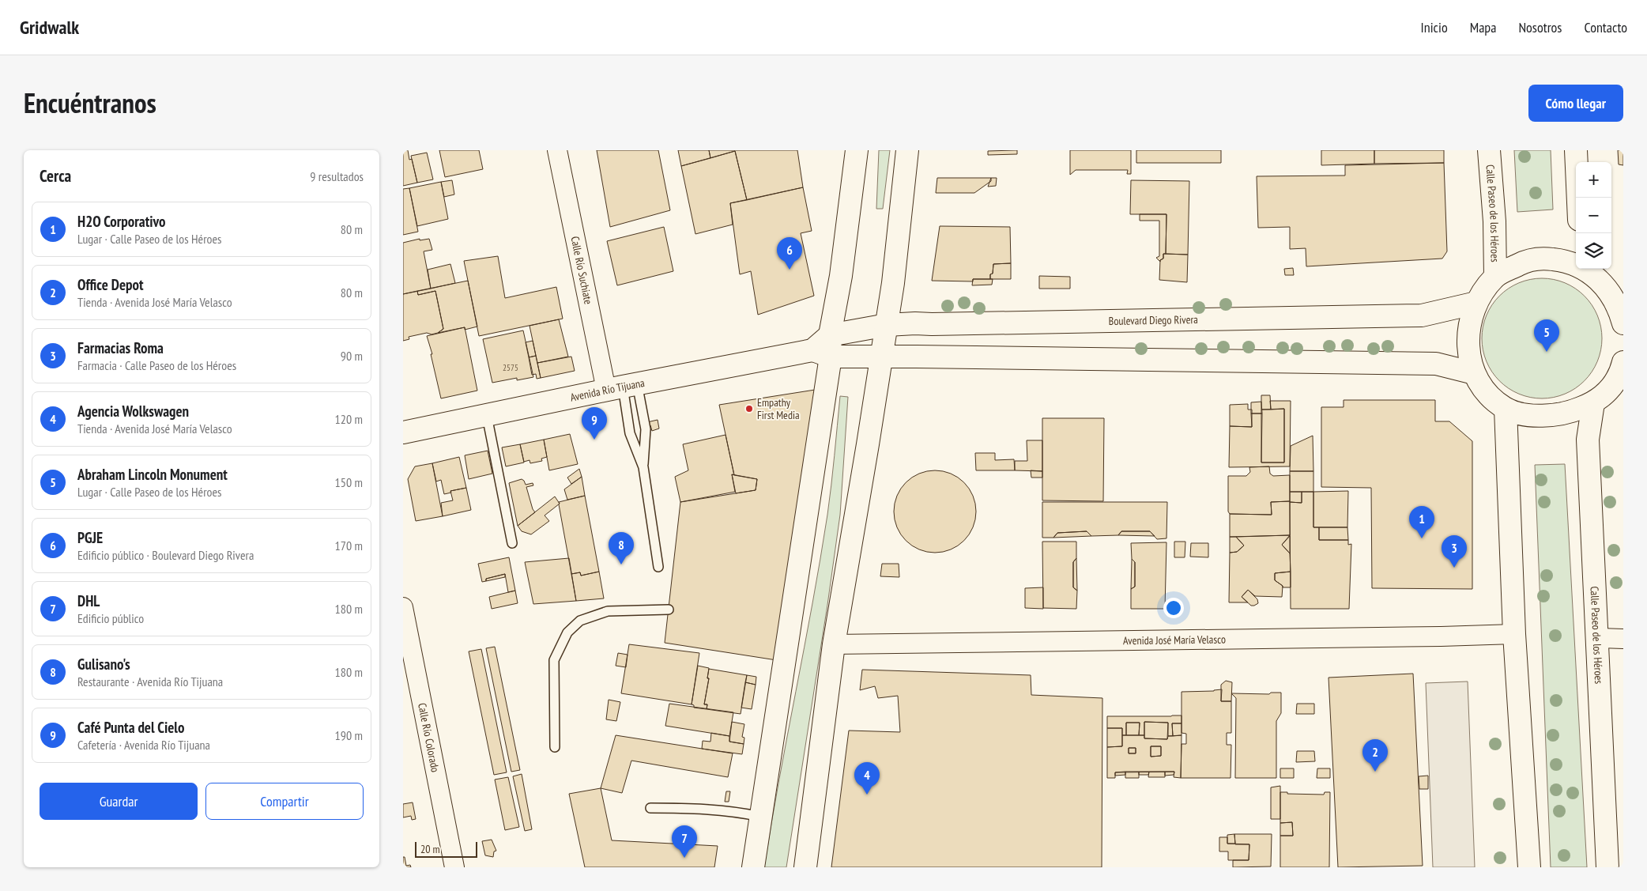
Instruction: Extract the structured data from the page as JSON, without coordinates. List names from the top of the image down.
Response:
{
  "streets": {
    "main road": ["Calle Paseo de los Héroes", "Boulevard Diego Rivera", "Avenida Río Tijuana"],
    "street": ["Calle Río Suchiate", "Avenida José María Velasco", "Calle Río Colorado"]
  },
  "crossings": [
    ["Calle Río Suchiate", "Avenida Río Tijuana"]
  ],
  "places": ["Empathy First Media"],
  "house_numbers": ["2575"],
  "scale_bar": "20 m",
  "page": {
    "header": "Gridwalk",
    "nav": [
      "Inicio",
      "Mapa",
      "Nosotros",
      "Contacto"
    ],
    "title": "Encuéntranos",
    "buttons": [
      "Cómo llegar",
      ["Guardar", "Compartir"]
    ],
    "heading": ["Cerca", "9 resultados"],
    "map_buttons": ["+", "−"],
    "list": [
      {
        "mark": "1",
        "name": "H2O Corporativo",
        "note": "Lugar · Calle Paseo de los Héroes",
        "value": "80 m"
      },
      {
        "mark": "2",
        "name": "Office Depot",
        "note": "Tienda · Avenida José María Velasco",
        "value": "80 m"
      },
      {
        "mark": "3",
        "name": "Farmacias Roma",
        "note": "Farmacia · Calle Paseo de los Héroes",
        "value": "90 m"
      },
      {
        "mark": "4",
        "name": "Agencia Wolkswagen",
        "note": "Tienda · Avenida José María Velasco",
        "value": "120 m"
      },
      {
        "mark": "5",
        "name": "Abraham Lincoln Monument",
        "note": "Lugar · Calle Paseo de los Héroes",
        "value": "150 m"
      },
      {
        "mark": "6",
        "name": "PGJE",
        "note": "Edificio público · Boulevard Diego Rivera",
        "value": "170 m"
      },
      {
        "mark": "7",
        "name": "DHL",
        "note": "Edificio público",
        "value": "180 m"
      },
      {
        "mark": "8",
        "name": "Gulisano's",
        "note": "Restaurante · Avenida Río Tijuana",
        "value": "180 m"
      },
      {
        "mark": "9",
        "name": "Café Punta del Cielo",
        "note": "Cafetería · Avenida Río Tijuana",
        "value": "190 m"
      }
    ],
    "pins": [
      "6",
      "5",
      "9",
      "1",
      "8",
      "3",
      "2",
      "4",
      "7"
    ],
    "scale": "20 m"
  }
}
